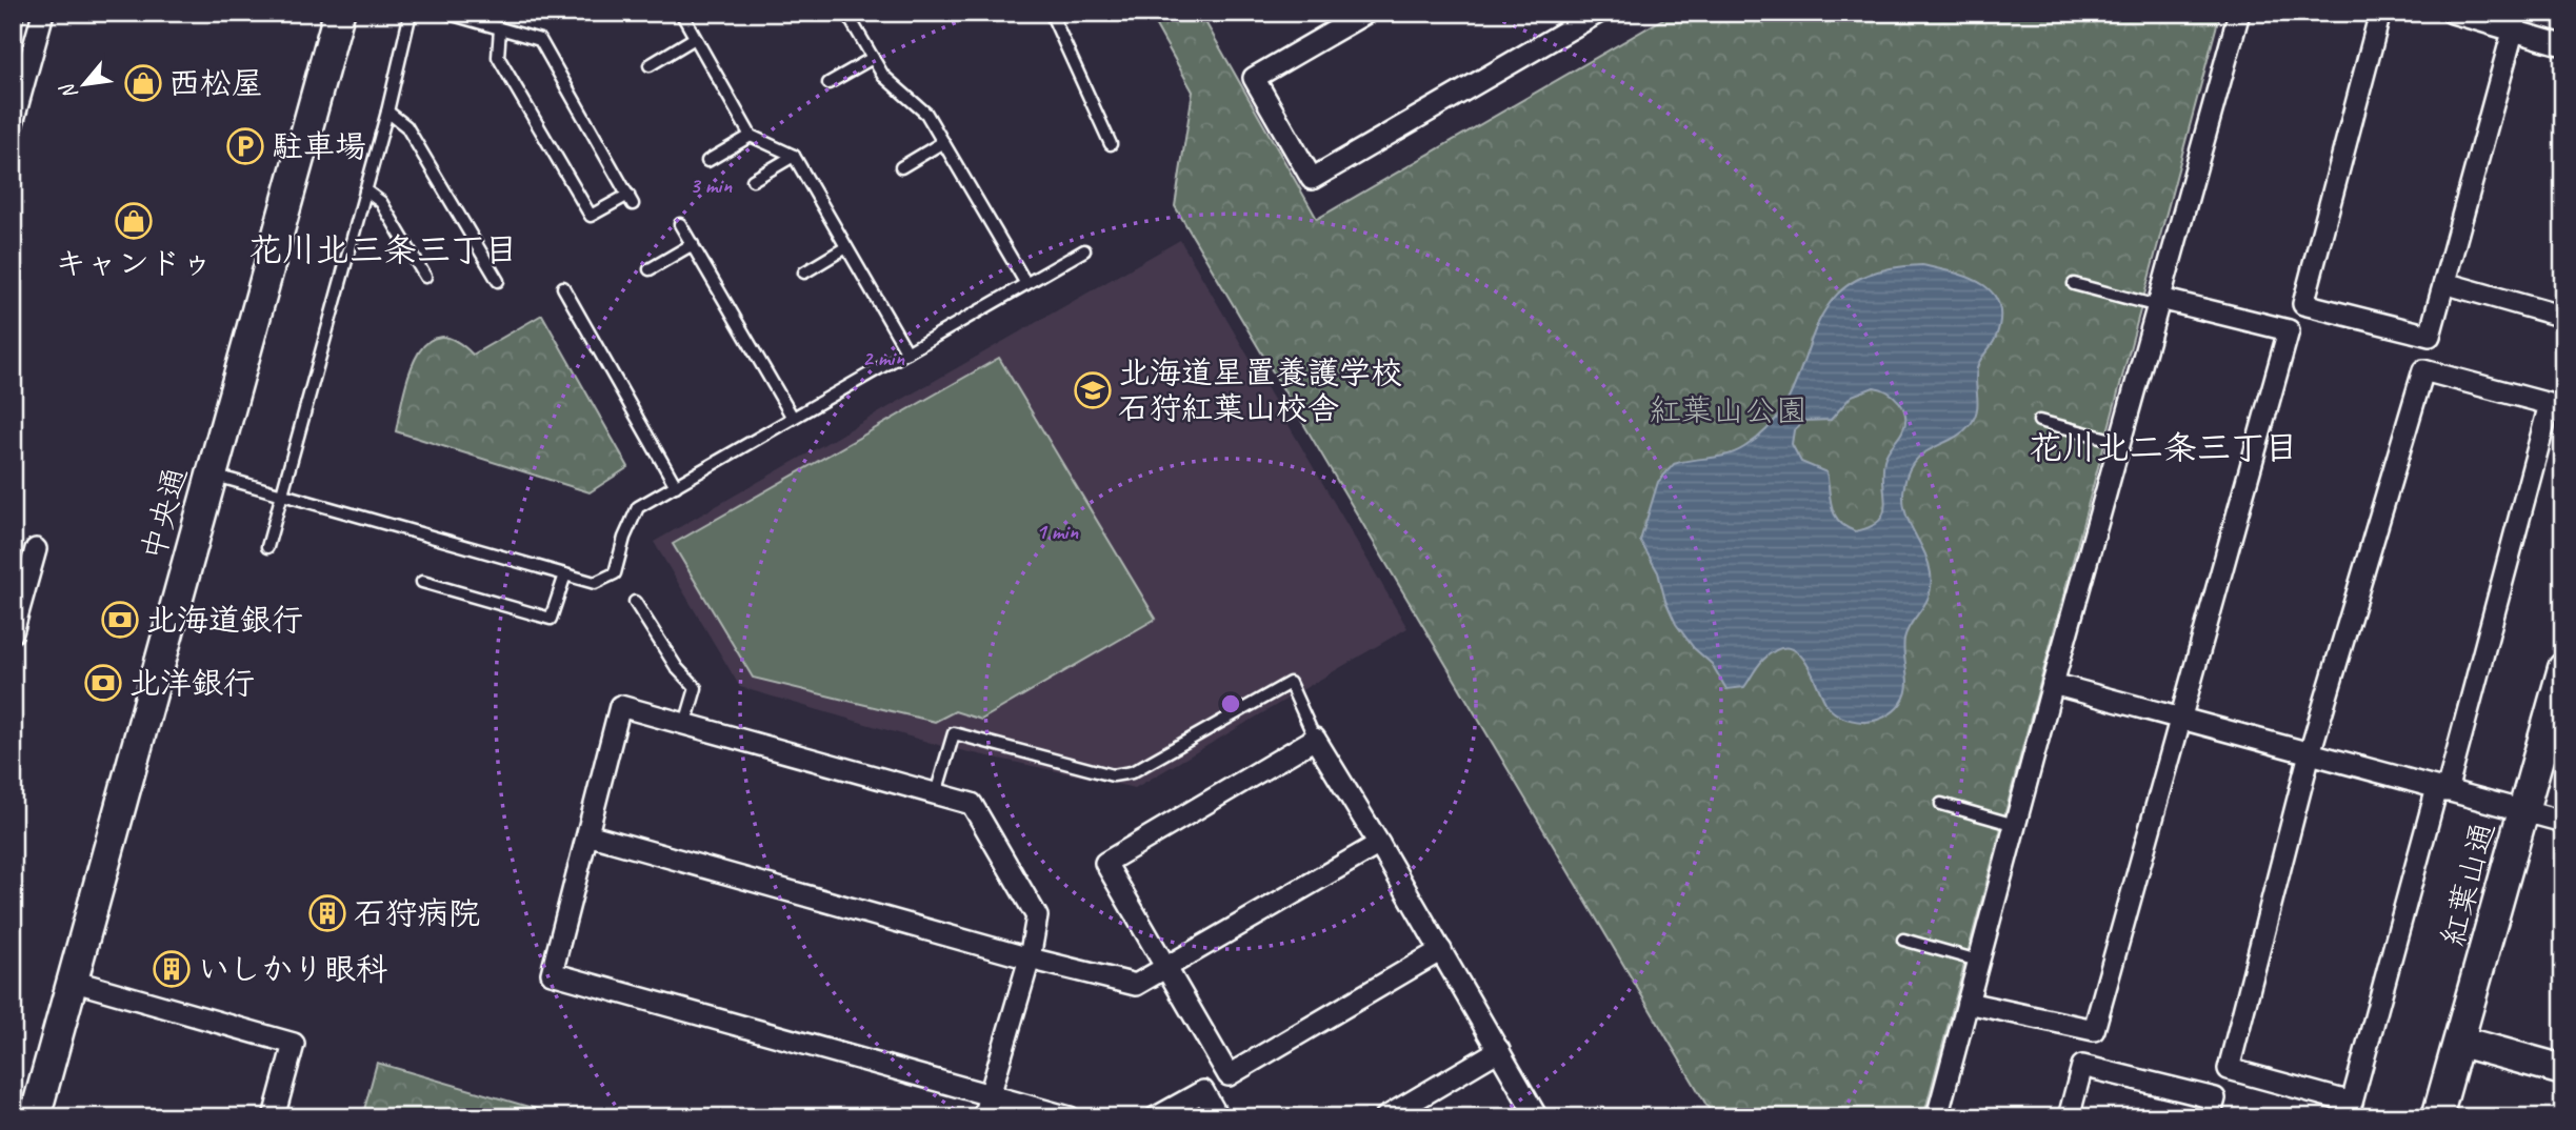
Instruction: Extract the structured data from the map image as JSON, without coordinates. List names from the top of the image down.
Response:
{
  "streets": {
    "street": ["中央通", "紅葉山通"]
  },
  "districts": ["花川北三条三丁目", "花川北二条三丁目"],
  "parks": ["紅葉山公園"],
  "places": {
    "shop": ["西松屋", "キャンドゥ"],
    "parking": ["駐車場"],
    "school or university": ["北海道星置養護学校 石狩紅葉山校舎"],
    "bank": ["北海道銀行", "北洋銀行"],
    "building": ["石狩病院", "いしかり眼科"]
  },
  "north": "bottom left",
  "rings": ["3 min", "2 min", "1 min"]
}
